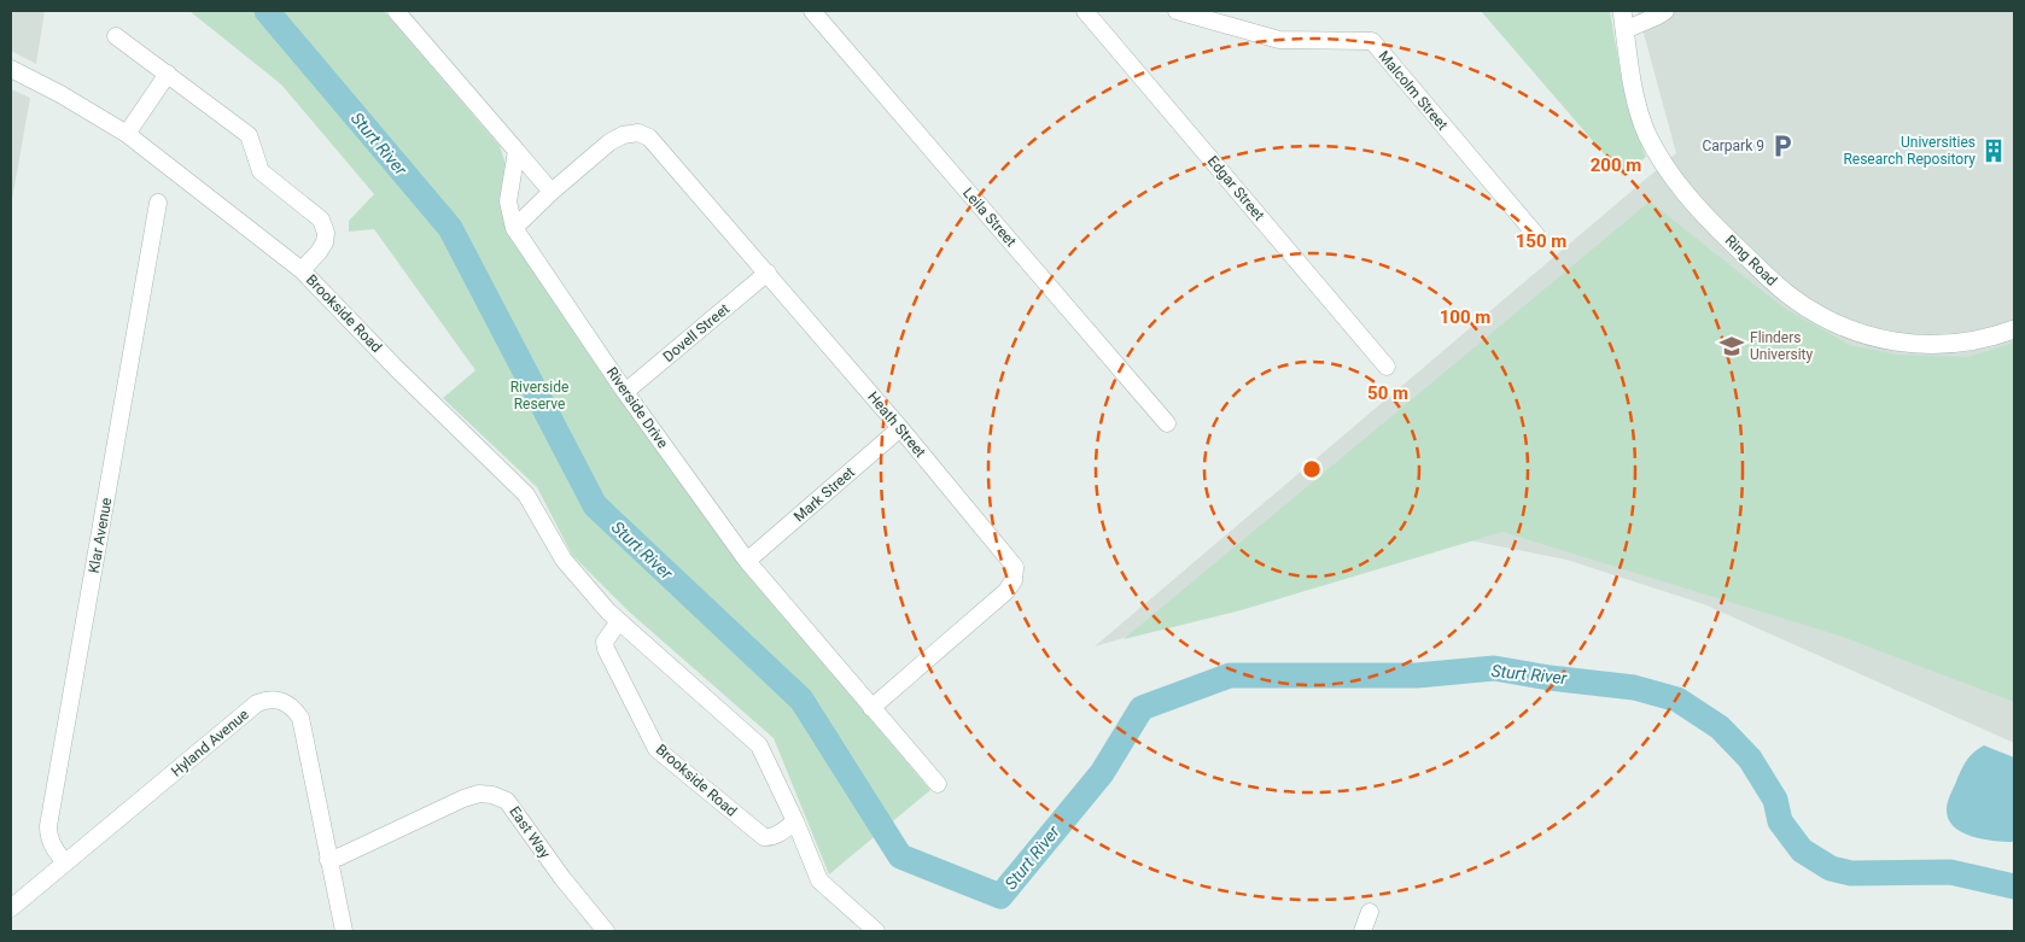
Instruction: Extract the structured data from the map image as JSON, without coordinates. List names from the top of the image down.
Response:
{
  "streets": {
    "street": [
      "Malcolm Street",
      "Edgar Street",
      "Leila Street",
      "Ring Road",
      "Brookside Road",
      "Dovell Street",
      "Riverside Drive",
      "Heath Street",
      "Mark Street",
      "Klar Avenue",
      "Hyland Avenue",
      "East Way"
    ]
  },
  "crossings": [
    ["Dovell Street", "Riverside Drive"],
    ["Dovell Street", "Heath Street"],
    ["Riverside Drive", "Heath Street"],
    ["Riverside Drive", "Mark Street"],
    ["Heath Street", "Mark Street"],
    ["Klar Avenue", "Hyland Avenue"],
    ["Hyland Avenue", "East Way"]
  ],
  "water": ["Sturt River"],
  "parks": ["Riverside Reserve"],
  "places": {
    "parking": ["Carpark 9"],
    "building": ["Universities Research Repository"],
    "school or university": ["Flinders University"]
  },
  "rings": [
    "200 m",
    "150 m",
    "100 m",
    "50 m"
  ]
}
